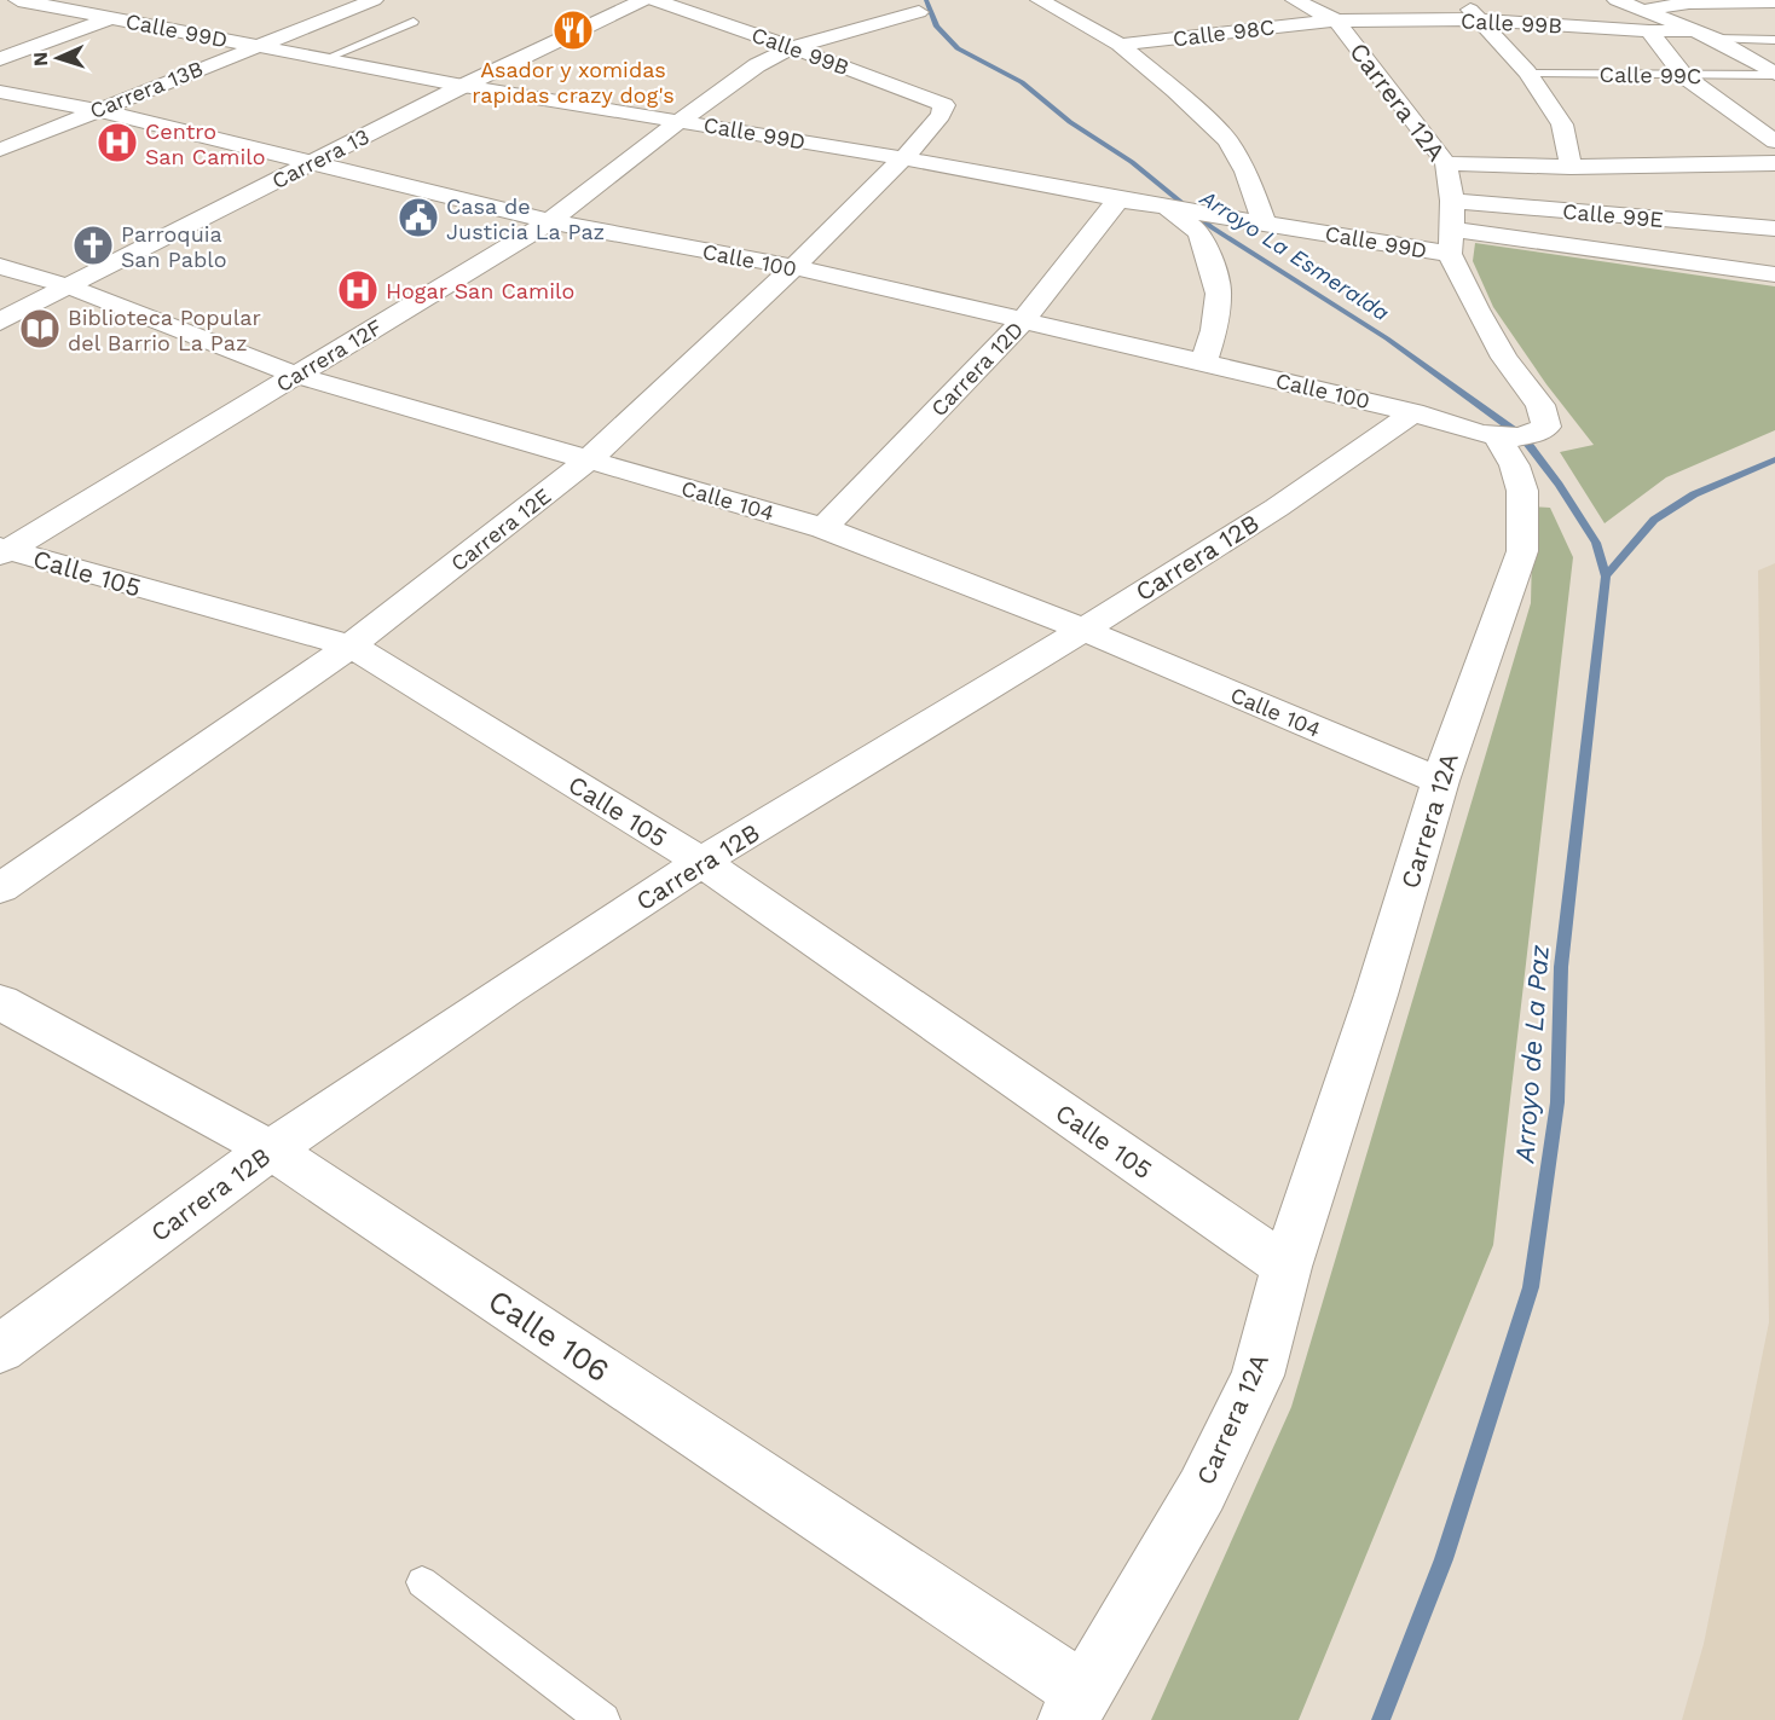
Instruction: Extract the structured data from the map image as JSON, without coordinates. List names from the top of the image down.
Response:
{
  "streets": {
    "street": [
      "Calle 99B",
      "Calle 99D",
      "Calle 98C",
      "Carrera 13B",
      "Carrera 12A",
      "Carrera 13",
      "Calle 99E",
      "Calle 100",
      "Carrera 12F",
      "Carrera 12D",
      "Calle 104",
      "Carrera 12E",
      "Carrera 12B",
      "Calle 105",
      "Calle 106"
    ],
    "lane": ["Calle 99C"]
  },
  "crossings": [
    ["Calle 99B", "Calle 98C"],
    ["Calle 99B", "Carrera 12A"],
    ["Calle 99B", "Carrera 12F"],
    ["Calle 99B", "Carrera 12E"],
    ["Calle 99D", "Carrera 13B"],
    ["Calle 99D", "Carrera 12A"],
    ["Calle 99D", "Carrera 13"],
    ["Calle 99D", "Carrera 12F"],
    ["Calle 99D", "Carrera 12D"],
    ["Calle 99D", "Carrera 12E"],
    ["Calle 98C", "Carrera 12A"],
    ["Carrera 13B", "Calle 100"],
    ["Carrera 12A", "Calle 99E"],
    ["Carrera 12A", "Calle 100"],
    ["Carrera 12A", "Calle 104"],
    ["Carrera 12A", "Calle 105"],
    ["Carrera 12A", "Calle 106"],
    ["Carrera 13", "Calle 100"],
    ["Carrera 13", "Calle 104"],
    ["Calle 100", "Carrera 12F"],
    ["Calle 100", "Carrera 12D"],
    ["Calle 100", "Carrera 12E"],
    ["Calle 100", "Carrera 12B"],
    ["Carrera 12F", "Calle 104"],
    ["Carrera 12F", "Calle 105"],
    ["Carrera 12D", "Calle 104"],
    ["Calle 104", "Carrera 12E"],
    ["Calle 104", "Carrera 12B"],
    ["Carrera 12E", "Calle 105"],
    ["Carrera 12B", "Calle 105"],
    ["Carrera 12B", "Calle 106"]
  ],
  "water": ["Arroyo La Esmeralda", "Arroyo de La Paz"],
  "places": {
    "restaurant": ["Asador y xomidas rapidas crazy dog's"],
    "hospital": ["Centro San Camilo", "Hogar San Camilo"],
    "public building": ["Casa de Justicia La Paz"],
    "church": ["Parroquia San Pablo"],
    "library": ["Biblioteca Popular del Barrio La Paz"]
  },
  "north": "left"
}
